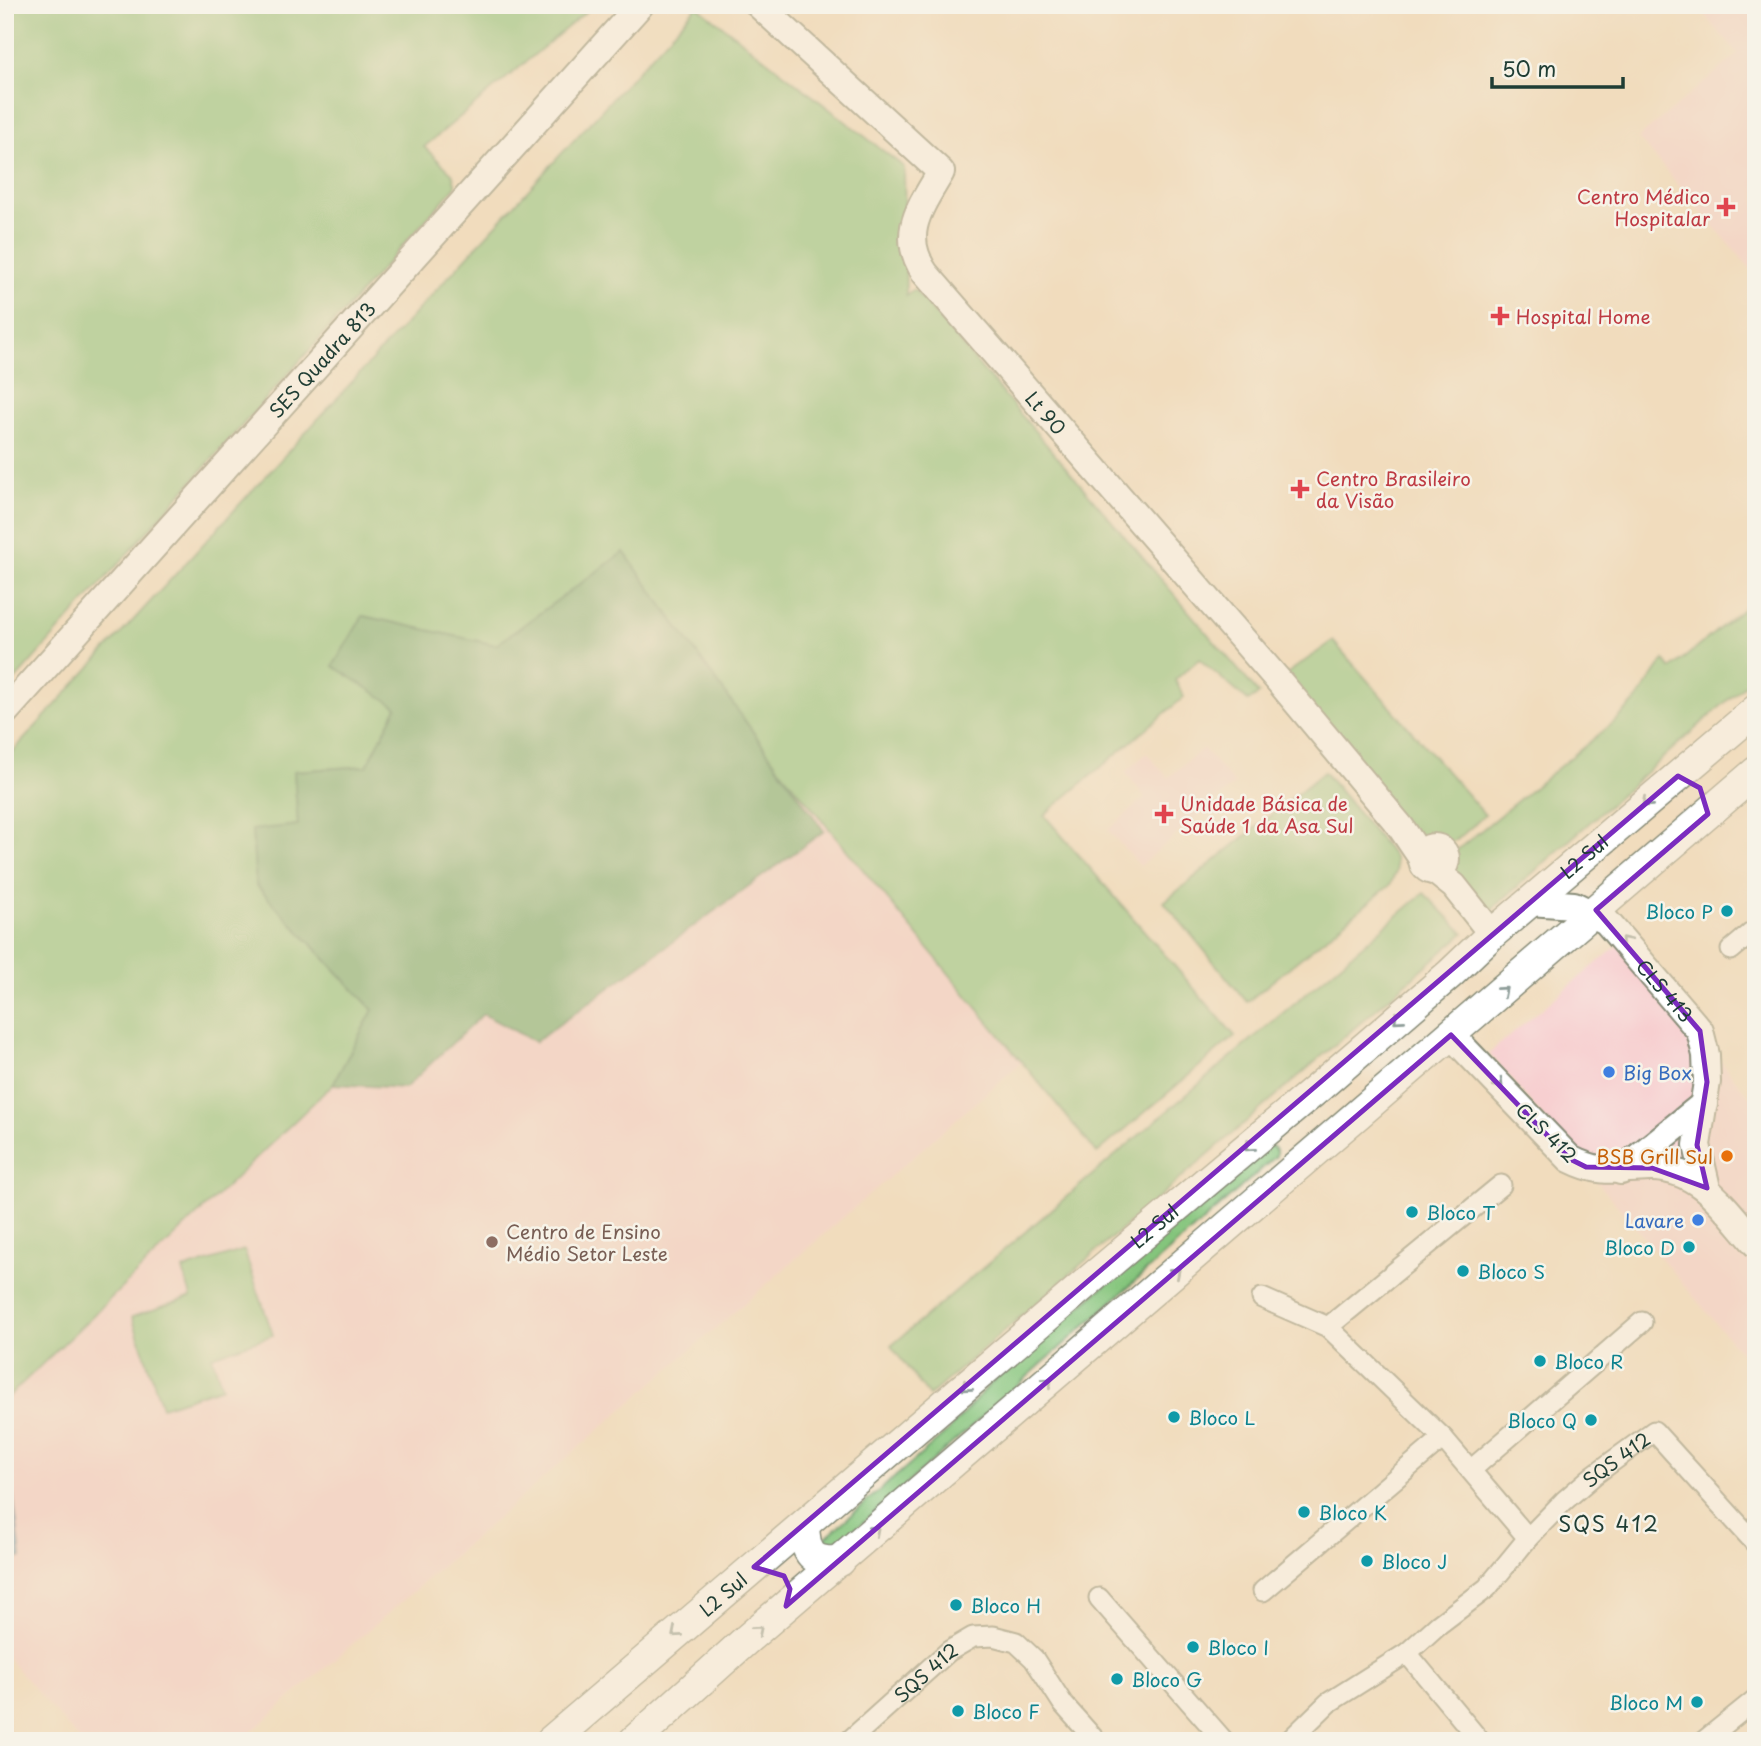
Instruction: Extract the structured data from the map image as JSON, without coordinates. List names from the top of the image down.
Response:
{
  "streets": {
    "main road": ["L2 Sul"],
    "street": [
      "SES Quadra 813",
      "Lt 90",
      "CLS 413",
      "CLS 412",
      "SQS 412"
    ]
  },
  "crossings": [
    ["Lt 90", "L2 Sul"],
    ["L2 Sul", "CLS 413"],
    ["CLS 413", "CLS 412"]
  ],
  "one_way": ["CLS 413", "CLS 412"],
  "districts": ["SQS 412"],
  "places": {
    "health": [
      "Centro Médico Hospitalar",
      "Hospital Home",
      "Centro Brasileiro da Visão",
      "Unidade Básica de Saúde 1 da Asa Sul"
    ],
    "other": [
      "Bloco P",
      "Big Box",
      "BSB Grill Sul",
      "Bloco T",
      "Lavare",
      "Centro de Ensino Médio Setor Leste",
      "Bloco D",
      "Bloco S",
      "Bloco R",
      "Bloco L",
      "Bloco Q",
      "Bloco K",
      "Bloco J",
      "Bloco H",
      "Bloco I",
      "Bloco G",
      "Bloco M",
      "Bloco F"
    ]
  },
  "scale_bar": "50 m"
}
